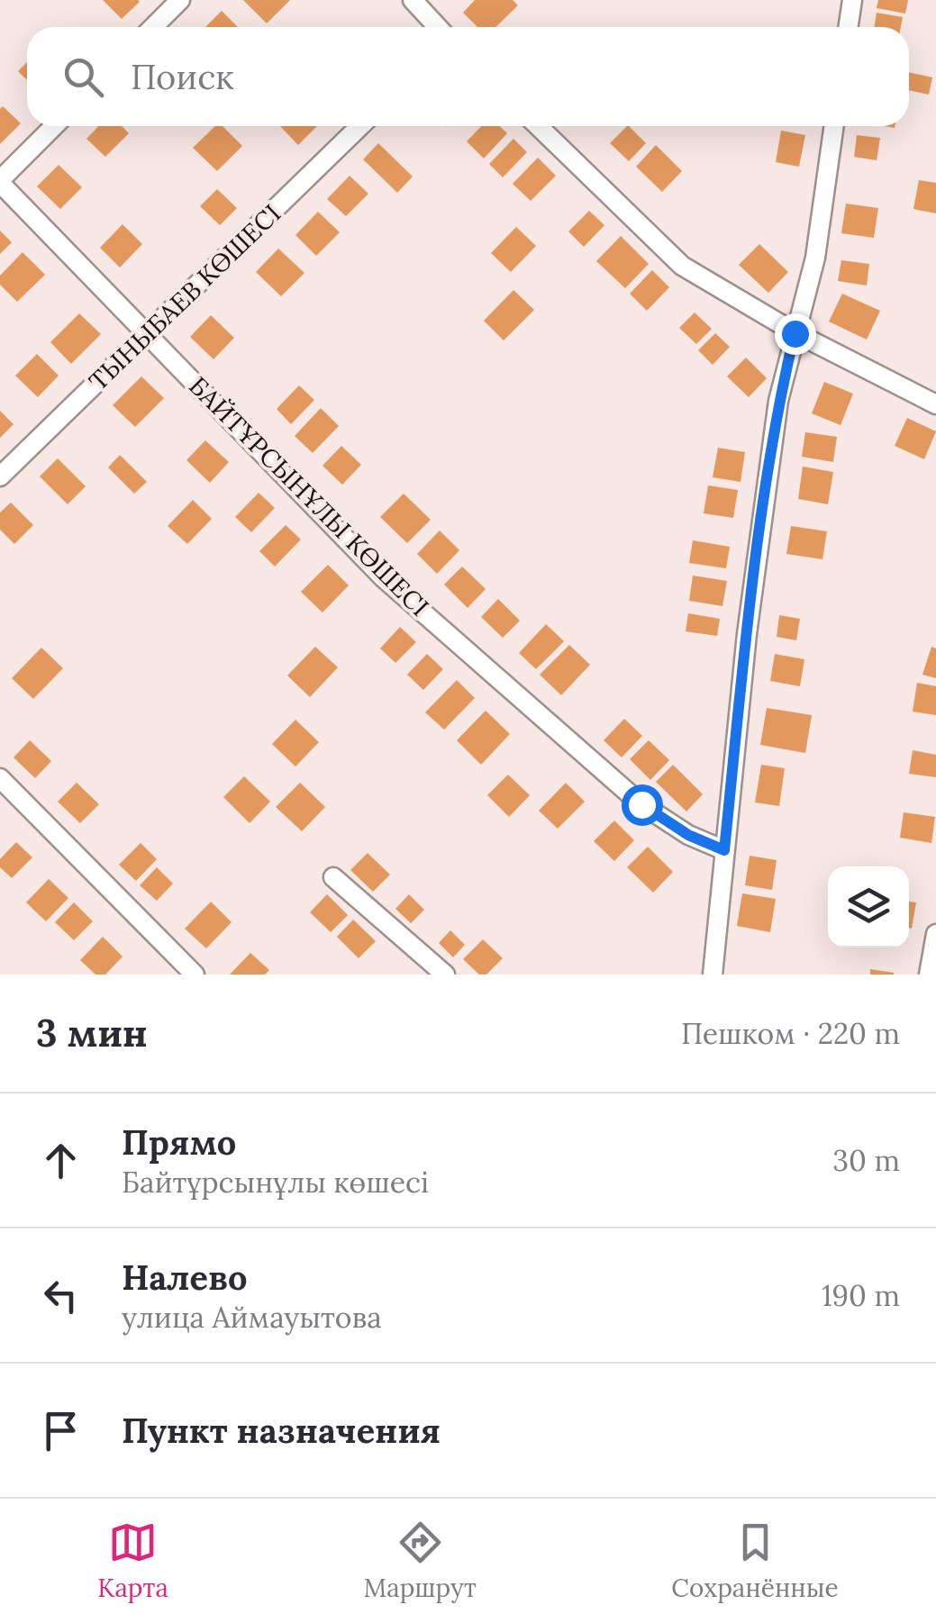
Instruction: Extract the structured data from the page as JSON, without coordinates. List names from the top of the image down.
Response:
{
  "streets": {
    "street": ["ТЫНЫБАЕВ КӨШЕСІ", "БАЙТҰРСЫНҰЛЫ КӨШЕСІ"]
  },
  "crossings": [
    ["ТЫНЫБАЕВ КӨШЕСІ", "БАЙТҰРСЫНҰЛЫ КӨШЕСІ"]
  ],
  "page": {
    "search": "Поиск",
    "heading": ["3 мин", "Пешком · 220 m"],
    "list": [
      ["Прямо", "Байтұрсынұлы көшесі", "30 m"],
      ["Налево", "улица Аймауытова", "190 m"],
      "Пункт назначения"
    ],
    "nav": ["Карта", "Маршрут", "Сохранённые"]
  }
}
